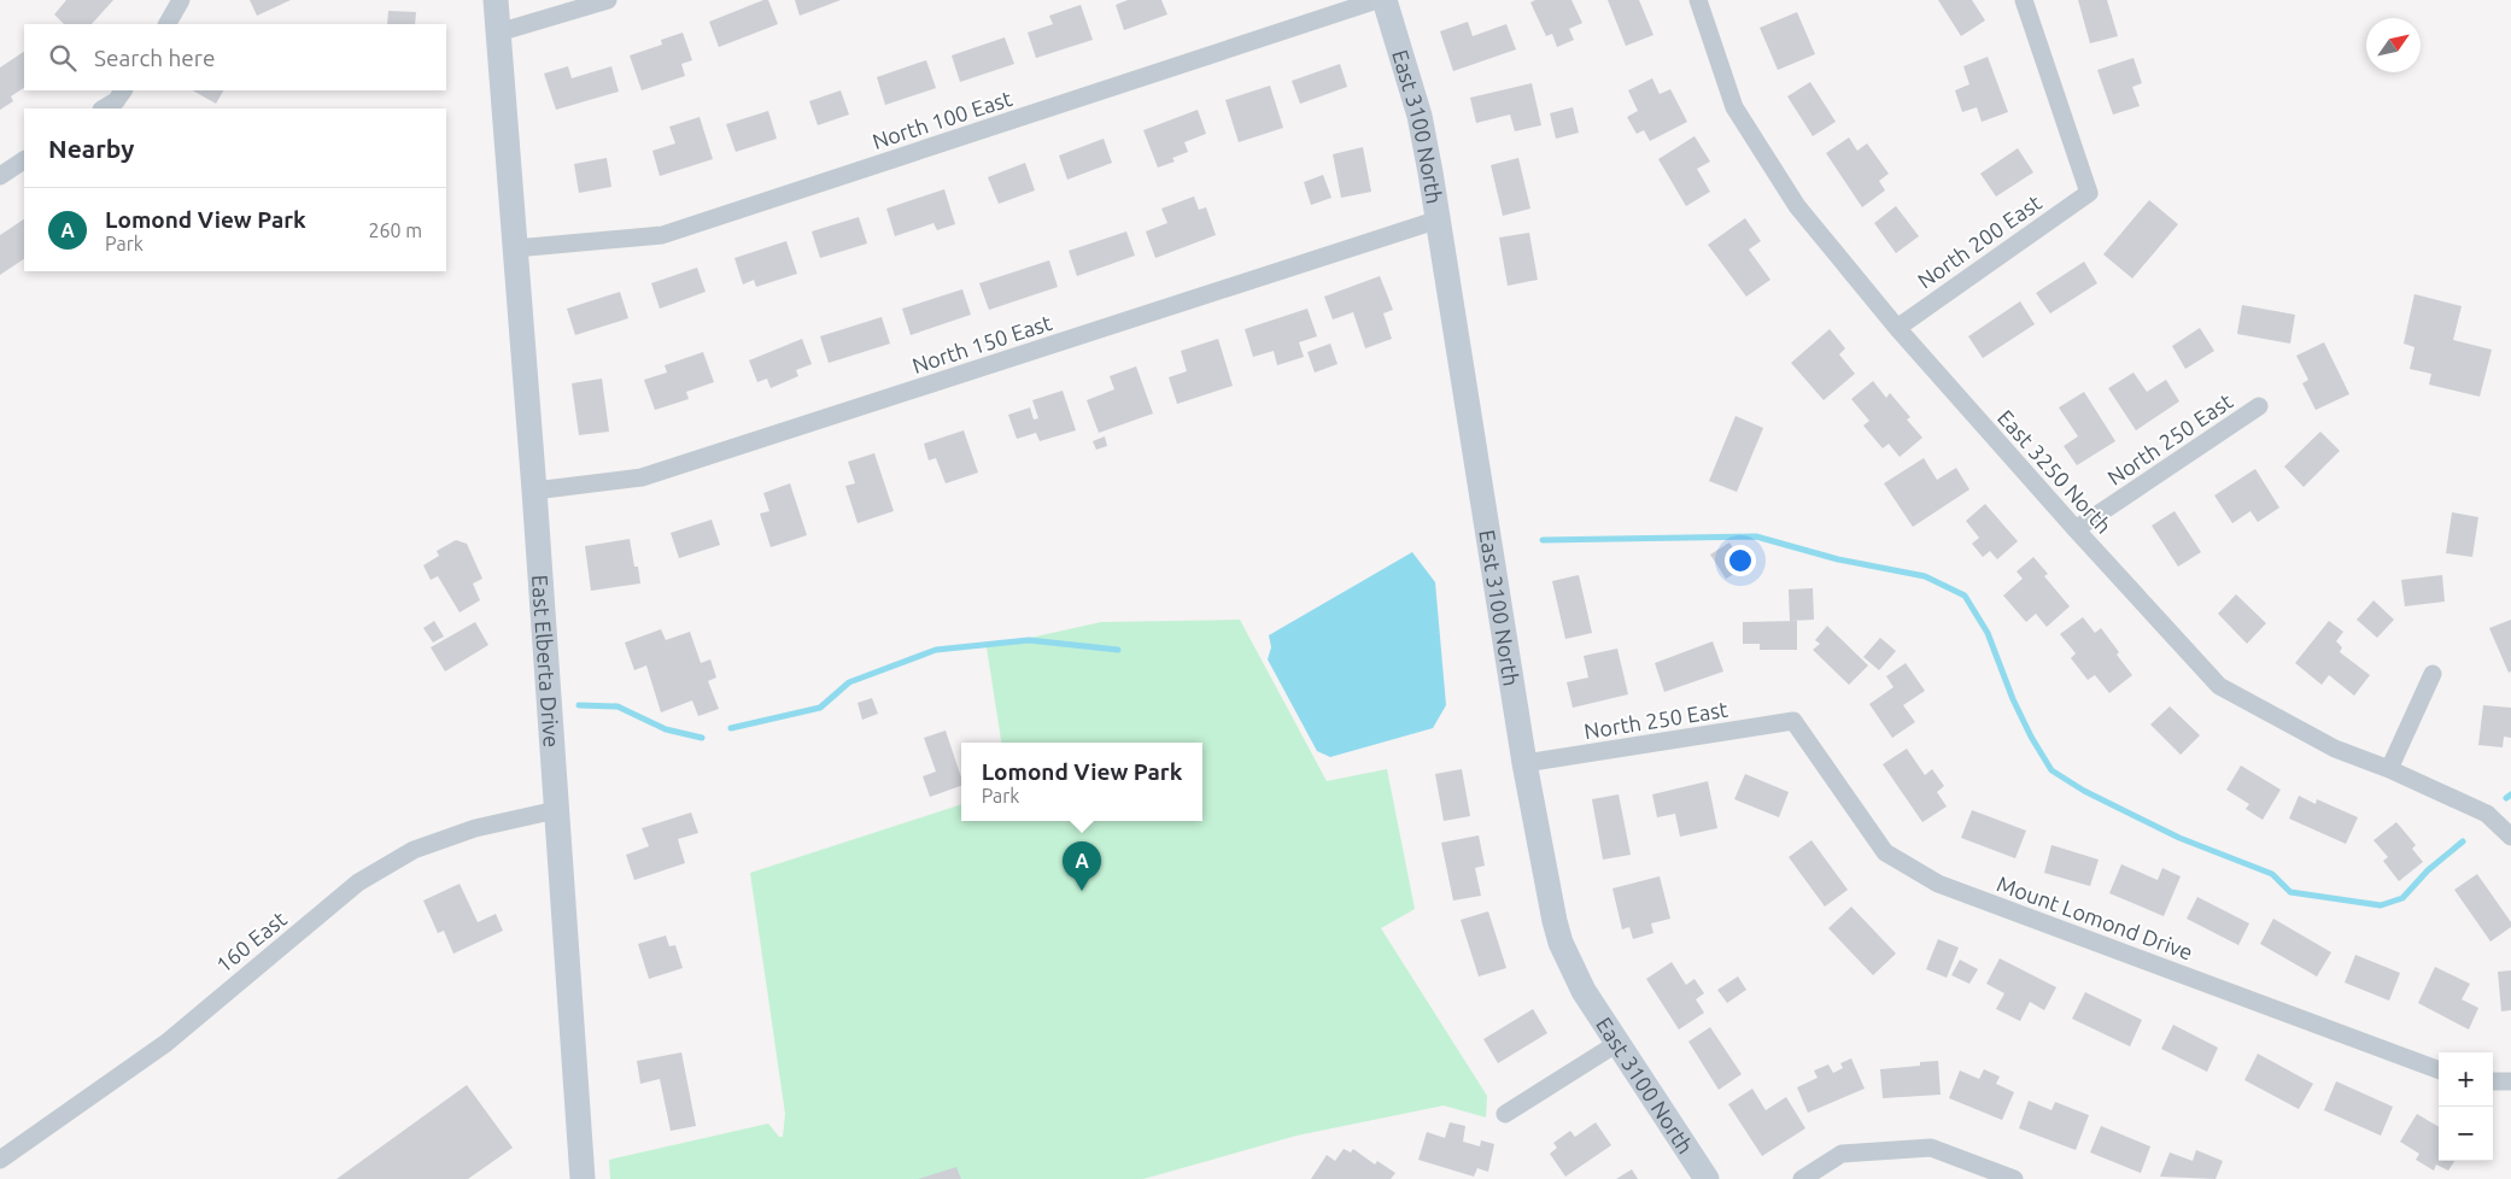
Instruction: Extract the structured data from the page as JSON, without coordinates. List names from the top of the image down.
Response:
{
  "streets": {
    "street": [
      "North 100 East",
      "East 3100 North",
      "North 200 East",
      "North 150 East",
      "North 250 East",
      "East 3250 North",
      "East Elberta Drive",
      "Mount Lomond Drive",
      "160 East"
    ]
  },
  "crossings": [
    ["North 100 East", "East Elberta Drive"],
    ["East 3100 North", "North 150 East"],
    ["East 3100 North", "North 250 East"],
    ["North 200 East", "East 3250 North"],
    ["North 150 East", "East Elberta Drive"],
    ["North 250 East", "East 3250 North"],
    ["North 250 East", "Mount Lomond Drive"],
    ["East Elberta Drive", "160 East"]
  ],
  "north": "top right",
  "page": {
    "search": "Search here",
    "heading": "Nearby",
    "list": [
      {
        "mark": "A",
        "name": "Lomond View Park",
        "note": "Park",
        "value": "260 m"
      }
    ],
    "popup": ["Lomond View Park", "Park"],
    "pins": "A",
    "map_buttons": ["+", "−"]
  }
}
